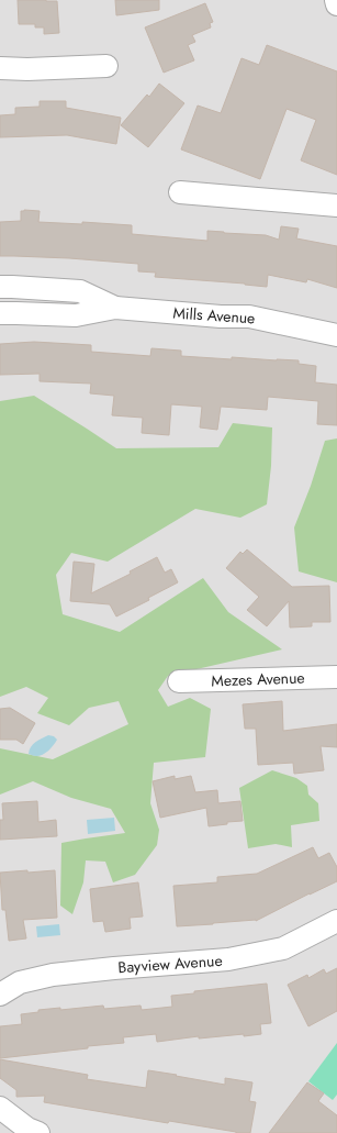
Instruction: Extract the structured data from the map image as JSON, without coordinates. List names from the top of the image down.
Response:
{
  "streets": {
    "street": ["Mills Avenue", "Mezes Avenue", "Bayview Avenue"]
  }
}
